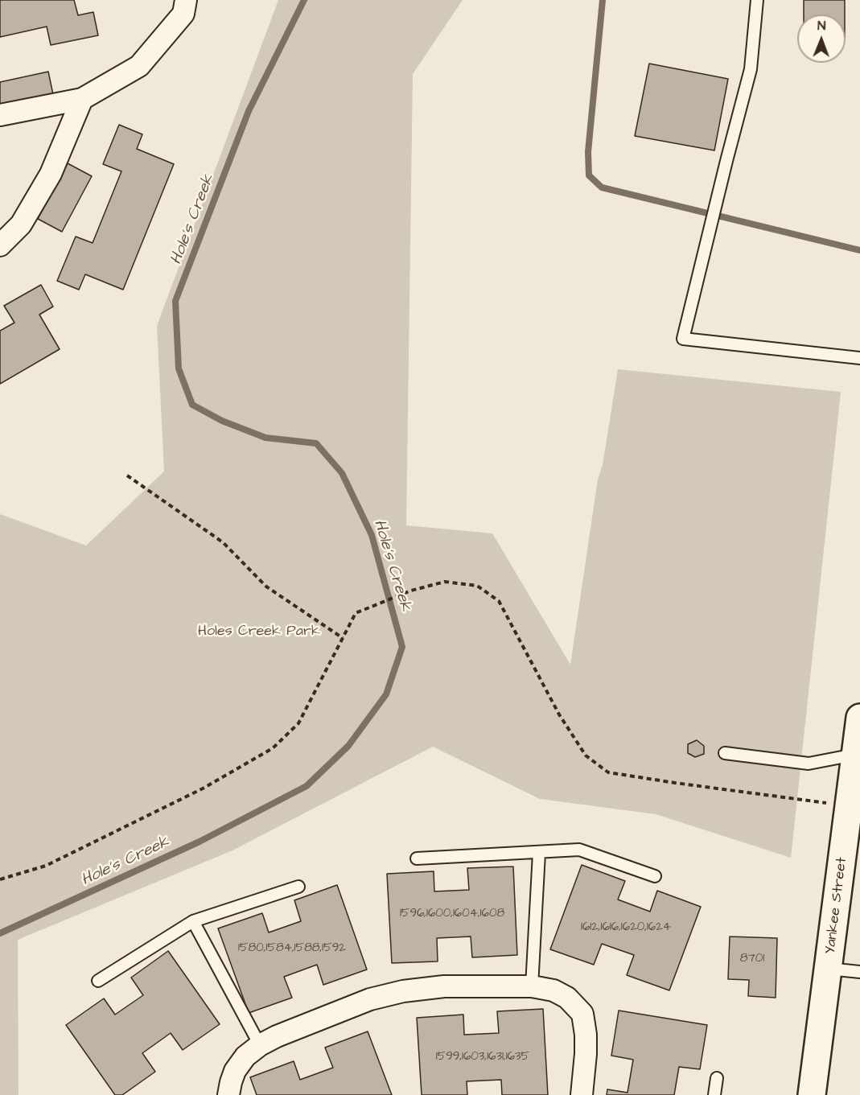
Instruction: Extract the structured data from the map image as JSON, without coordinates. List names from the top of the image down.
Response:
{
  "streets": {
    "street": ["Yankee Street"]
  },
  "water": ["Hole's Creek"],
  "parks": ["Holes Creek Park"],
  "house_numbers": [
    "1596,1600,1604,1608",
    "1612,1616,1620,1624",
    "1580,1584,1588,1592",
    "8701",
    "1599,1603,1631,1635"
  ],
  "north": "top"
}
